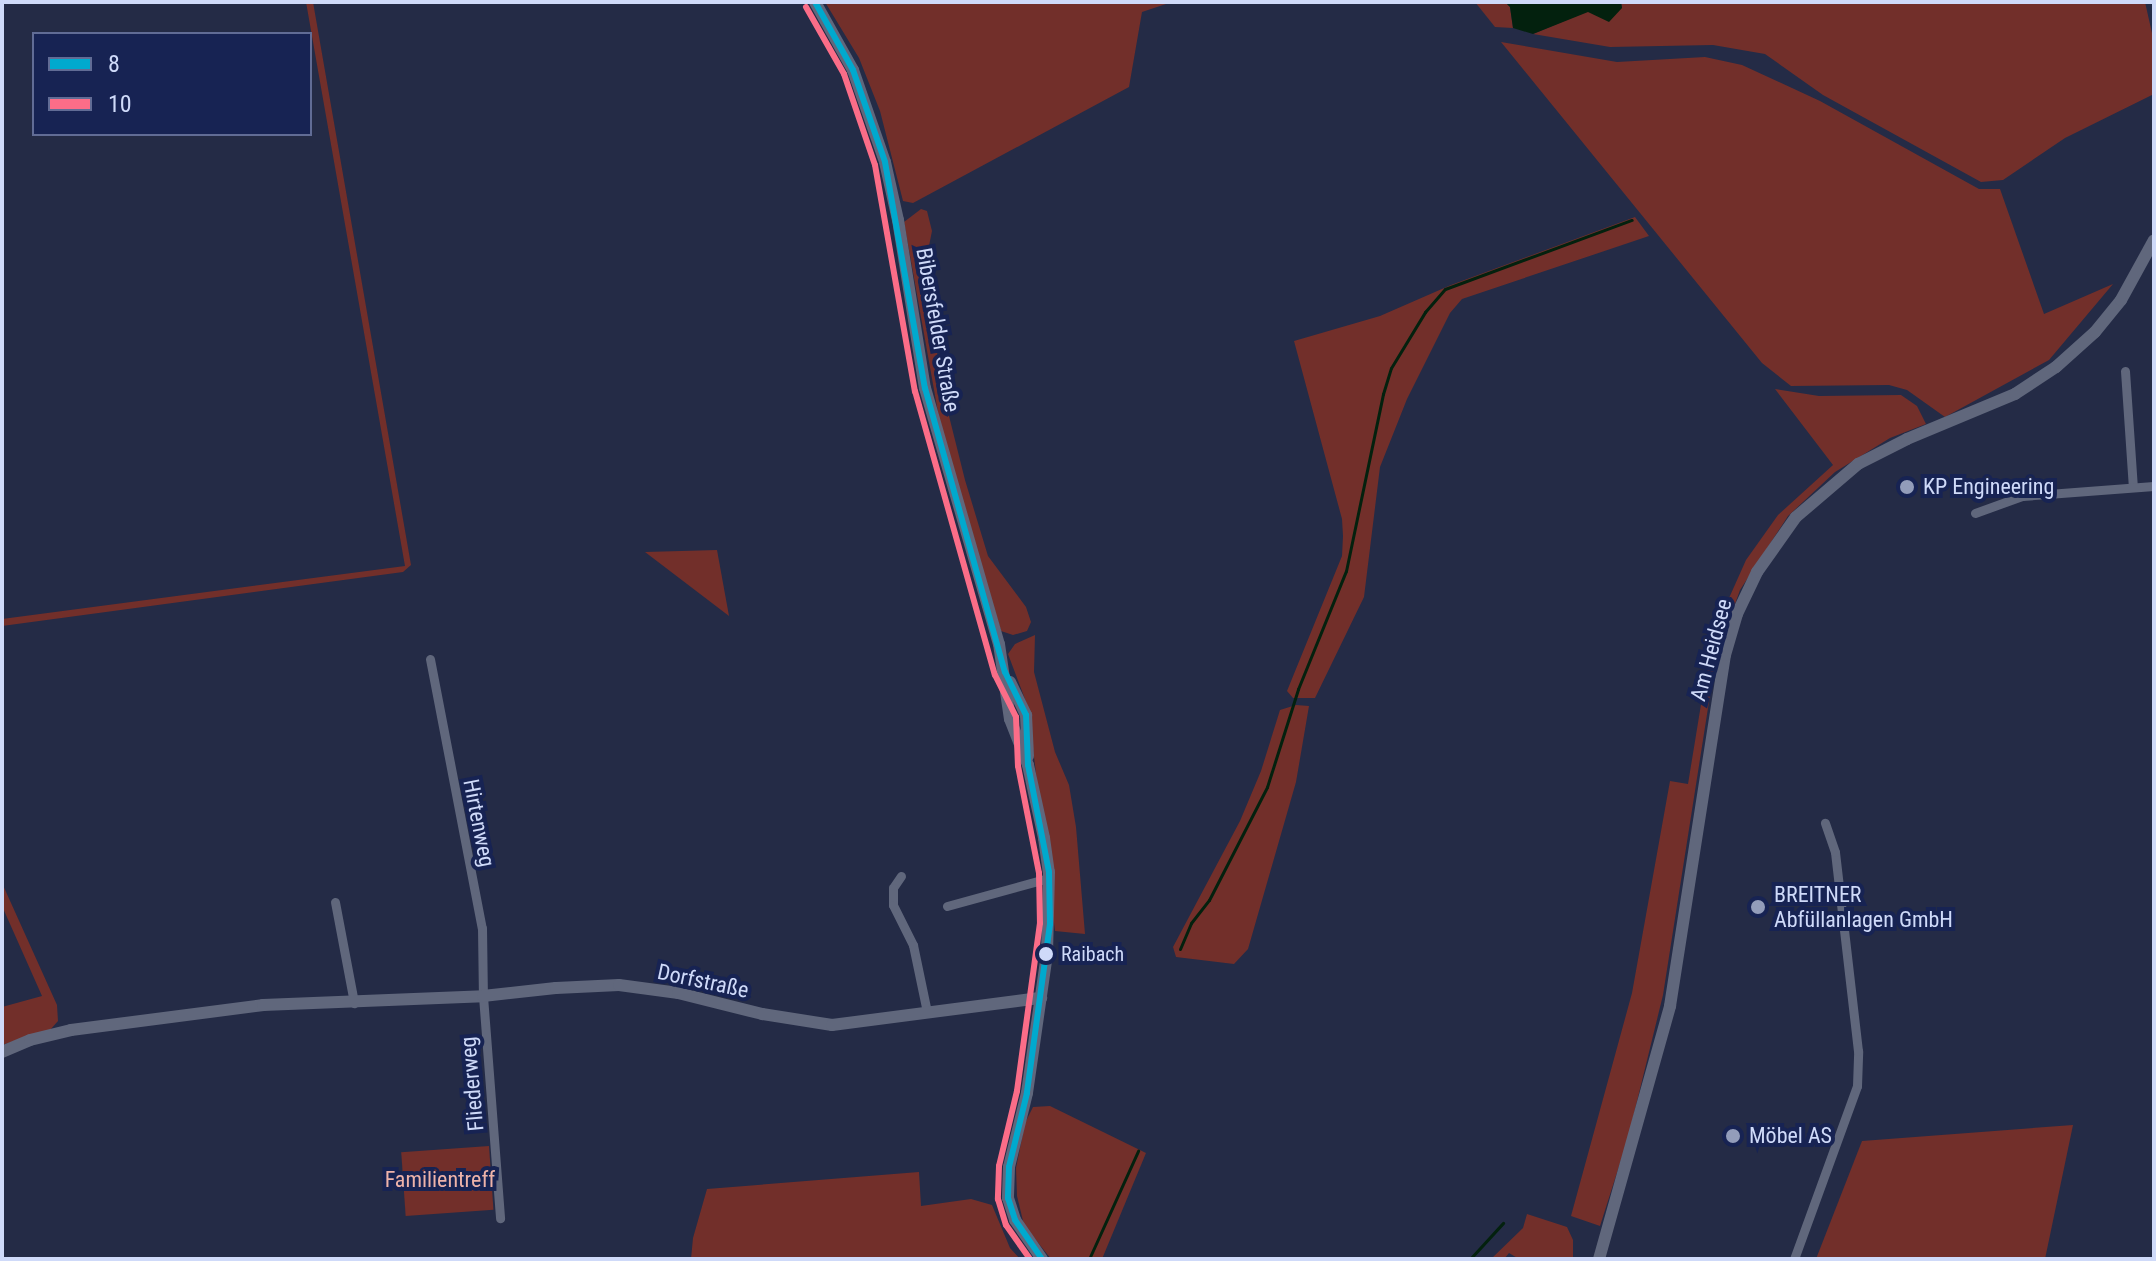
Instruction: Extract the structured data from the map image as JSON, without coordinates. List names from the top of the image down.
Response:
{
  "streets": {
    "street": [
      "Bibersfelder Straße",
      "Am Heidsee",
      "Hirtenweg",
      "Dorfstraße",
      "Fliederweg"
    ]
  },
  "crossings": [
    ["Bibersfelder Straße", "Dorfstraße"],
    ["Hirtenweg", "Dorfstraße"],
    ["Hirtenweg", "Fliederweg"],
    ["Dorfstraße", "Fliederweg"]
  ],
  "parks": ["Familientreff"],
  "places": [
    "KP Engineering",
    "BREITNER Abfüllanlagen GmbH",
    "Raibach",
    "Möbel AS"
  ],
  "lines": ["transit line 8", "transit line 10"],
  "legend": ["8", "10"]
}
